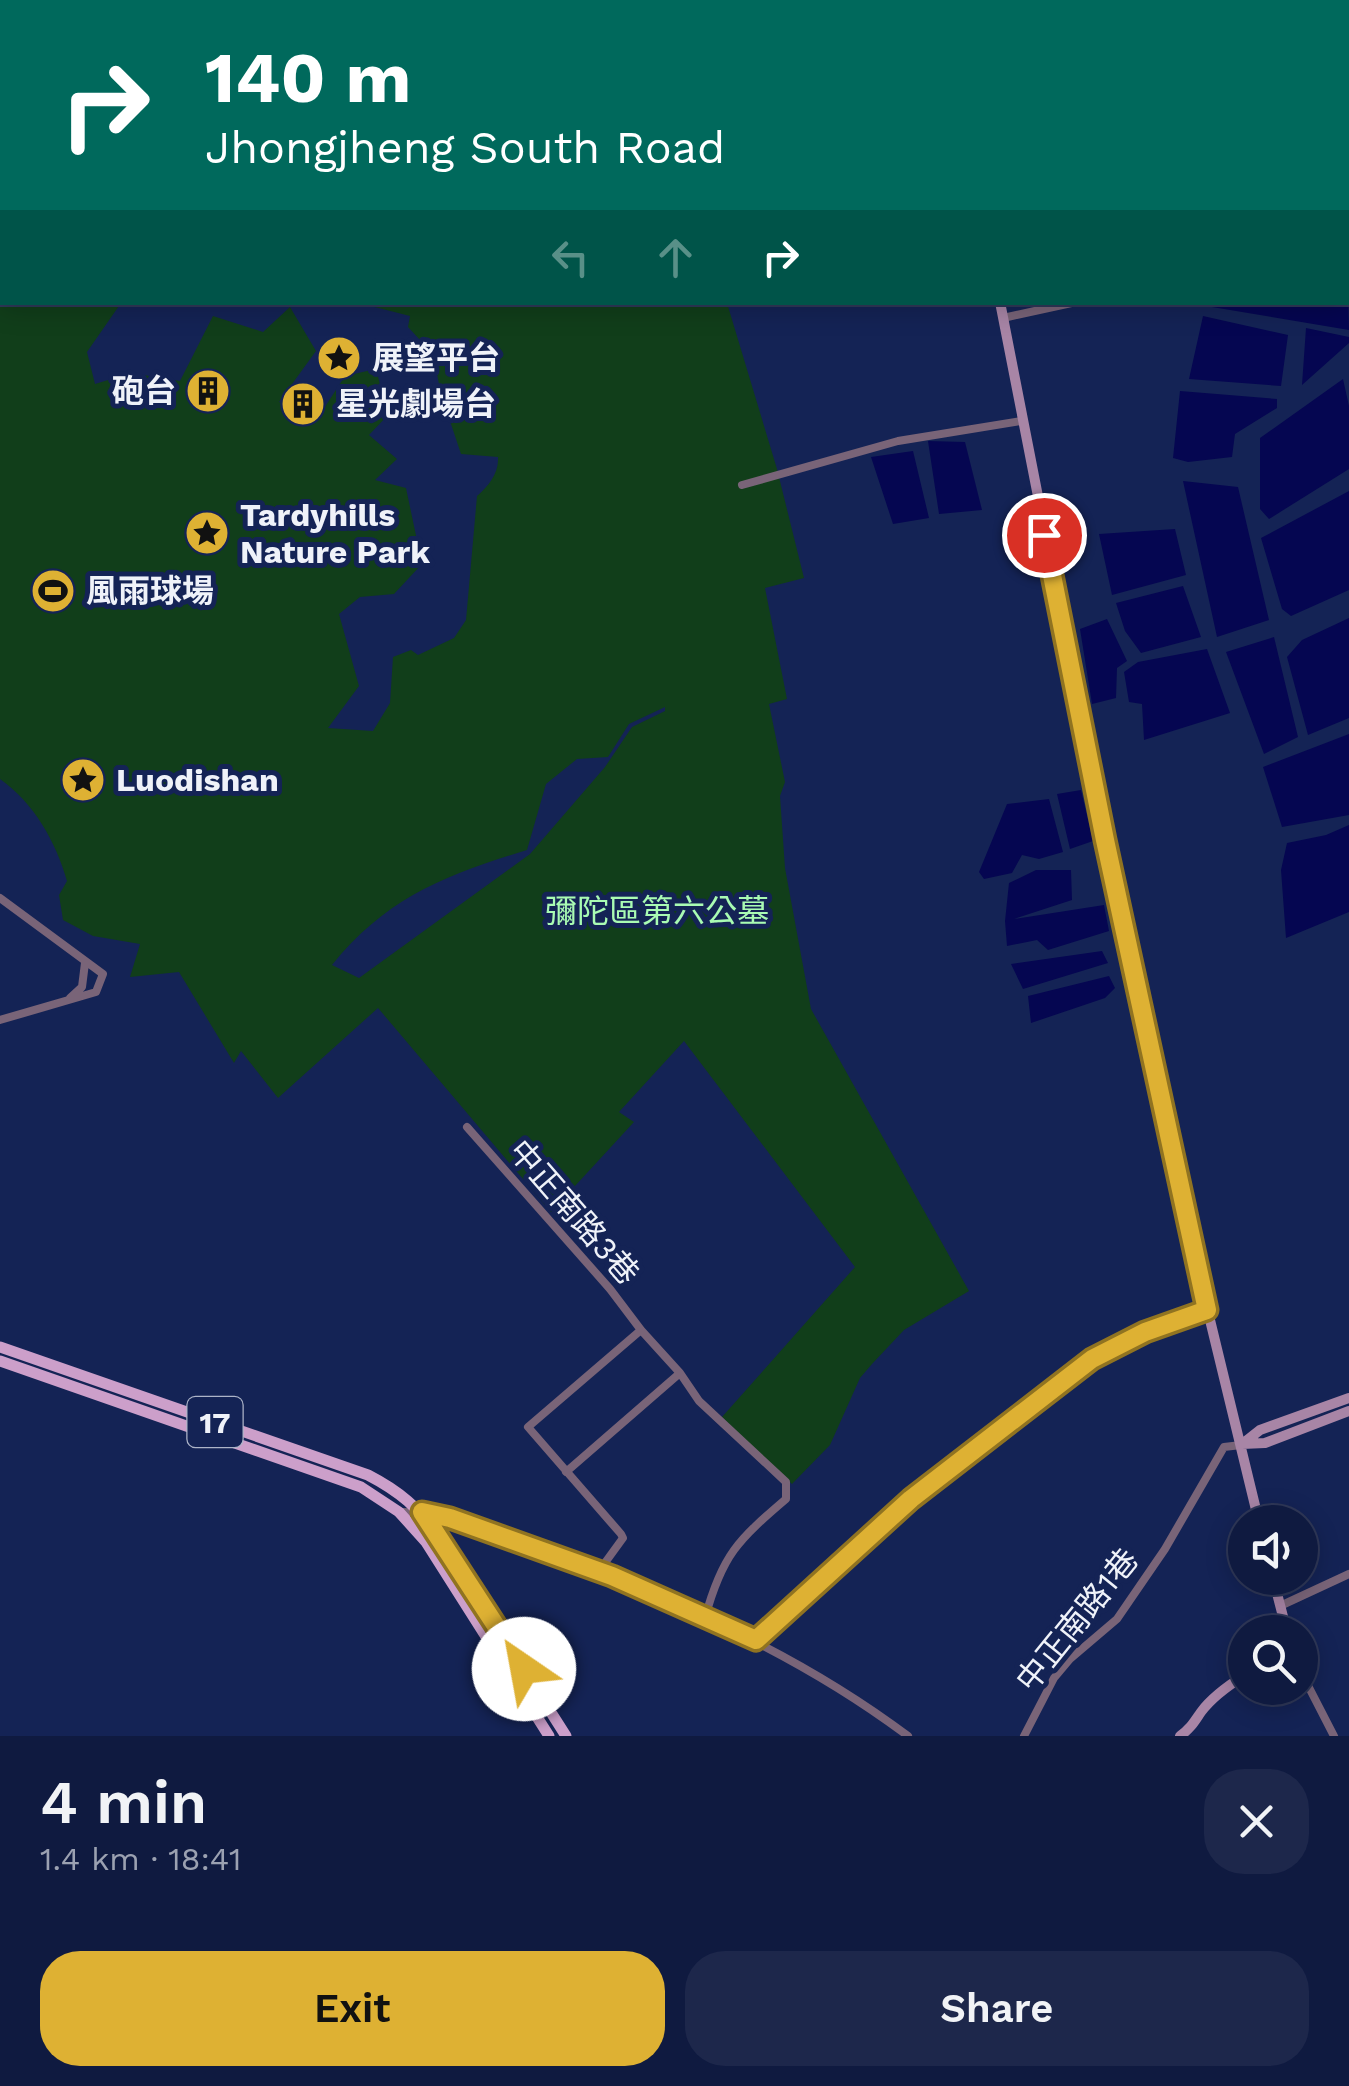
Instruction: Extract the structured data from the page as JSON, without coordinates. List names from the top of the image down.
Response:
{
  "streets": {
    "main road": ["17"],
    "street": ["中正南路3巷", "中正南路1巷"]
  },
  "parks": ["彌陀區第六公墓"],
  "places": {
    "place": ["展望平台", "Tardyhills Nature Park", "Luodishan"],
    "building": ["砲台", "星光劇場台"],
    "sports": ["風雨球場"]
  },
  "page": {
    "turn": ["140 m", "Jhongjheng South Road"],
    "heading": ["4 min", "1.4 km · 18:41"],
    "buttons": ["Exit", "Share"]
  }
}
